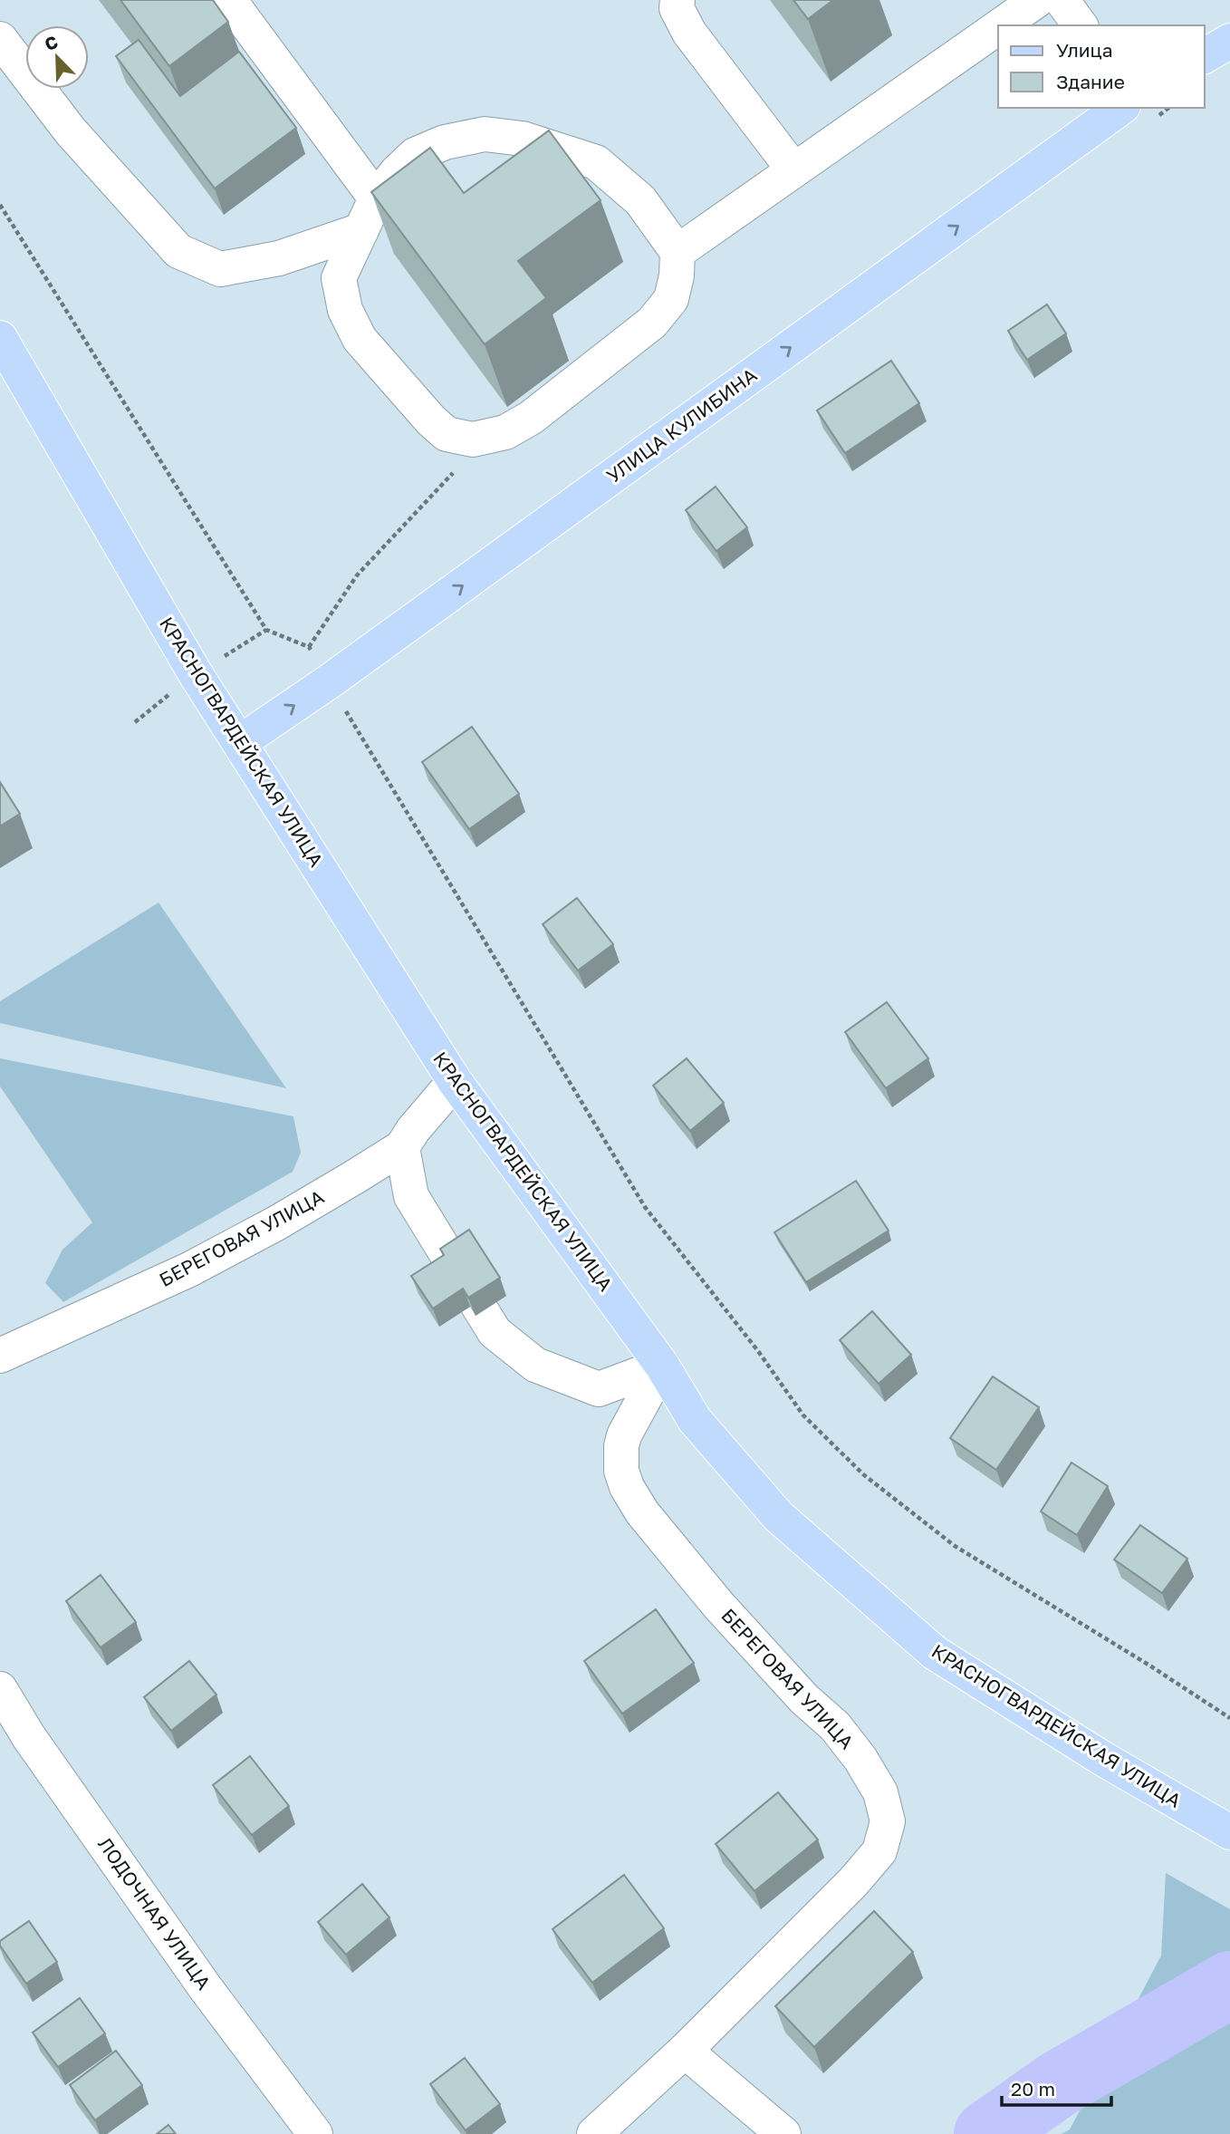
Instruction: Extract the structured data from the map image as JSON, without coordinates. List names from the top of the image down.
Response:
{
  "streets": {
    "main road": ["УЛИЦА КУЛИБИНА", "КРАСНОГВАРДЕЙСКАЯ УЛИЦА"],
    "street": ["БЕРЕГОВАЯ УЛИЦА", "ЛОДОЧНАЯ УЛИЦА"]
  },
  "crossings": [
    ["УЛИЦА КУЛИБИНА", "КРАСНОГВАРДЕЙСКАЯ УЛИЦА"],
    ["КРАСНОГВАРДЕЙСКАЯ УЛИЦА", "БЕРЕГОВАЯ УЛИЦА"]
  ],
  "one_way": ["УЛИЦА КУЛИБИНА"],
  "legend": ["Улица", "Здание"],
  "scale_bar": "20 m",
  "north": "top left"
}
